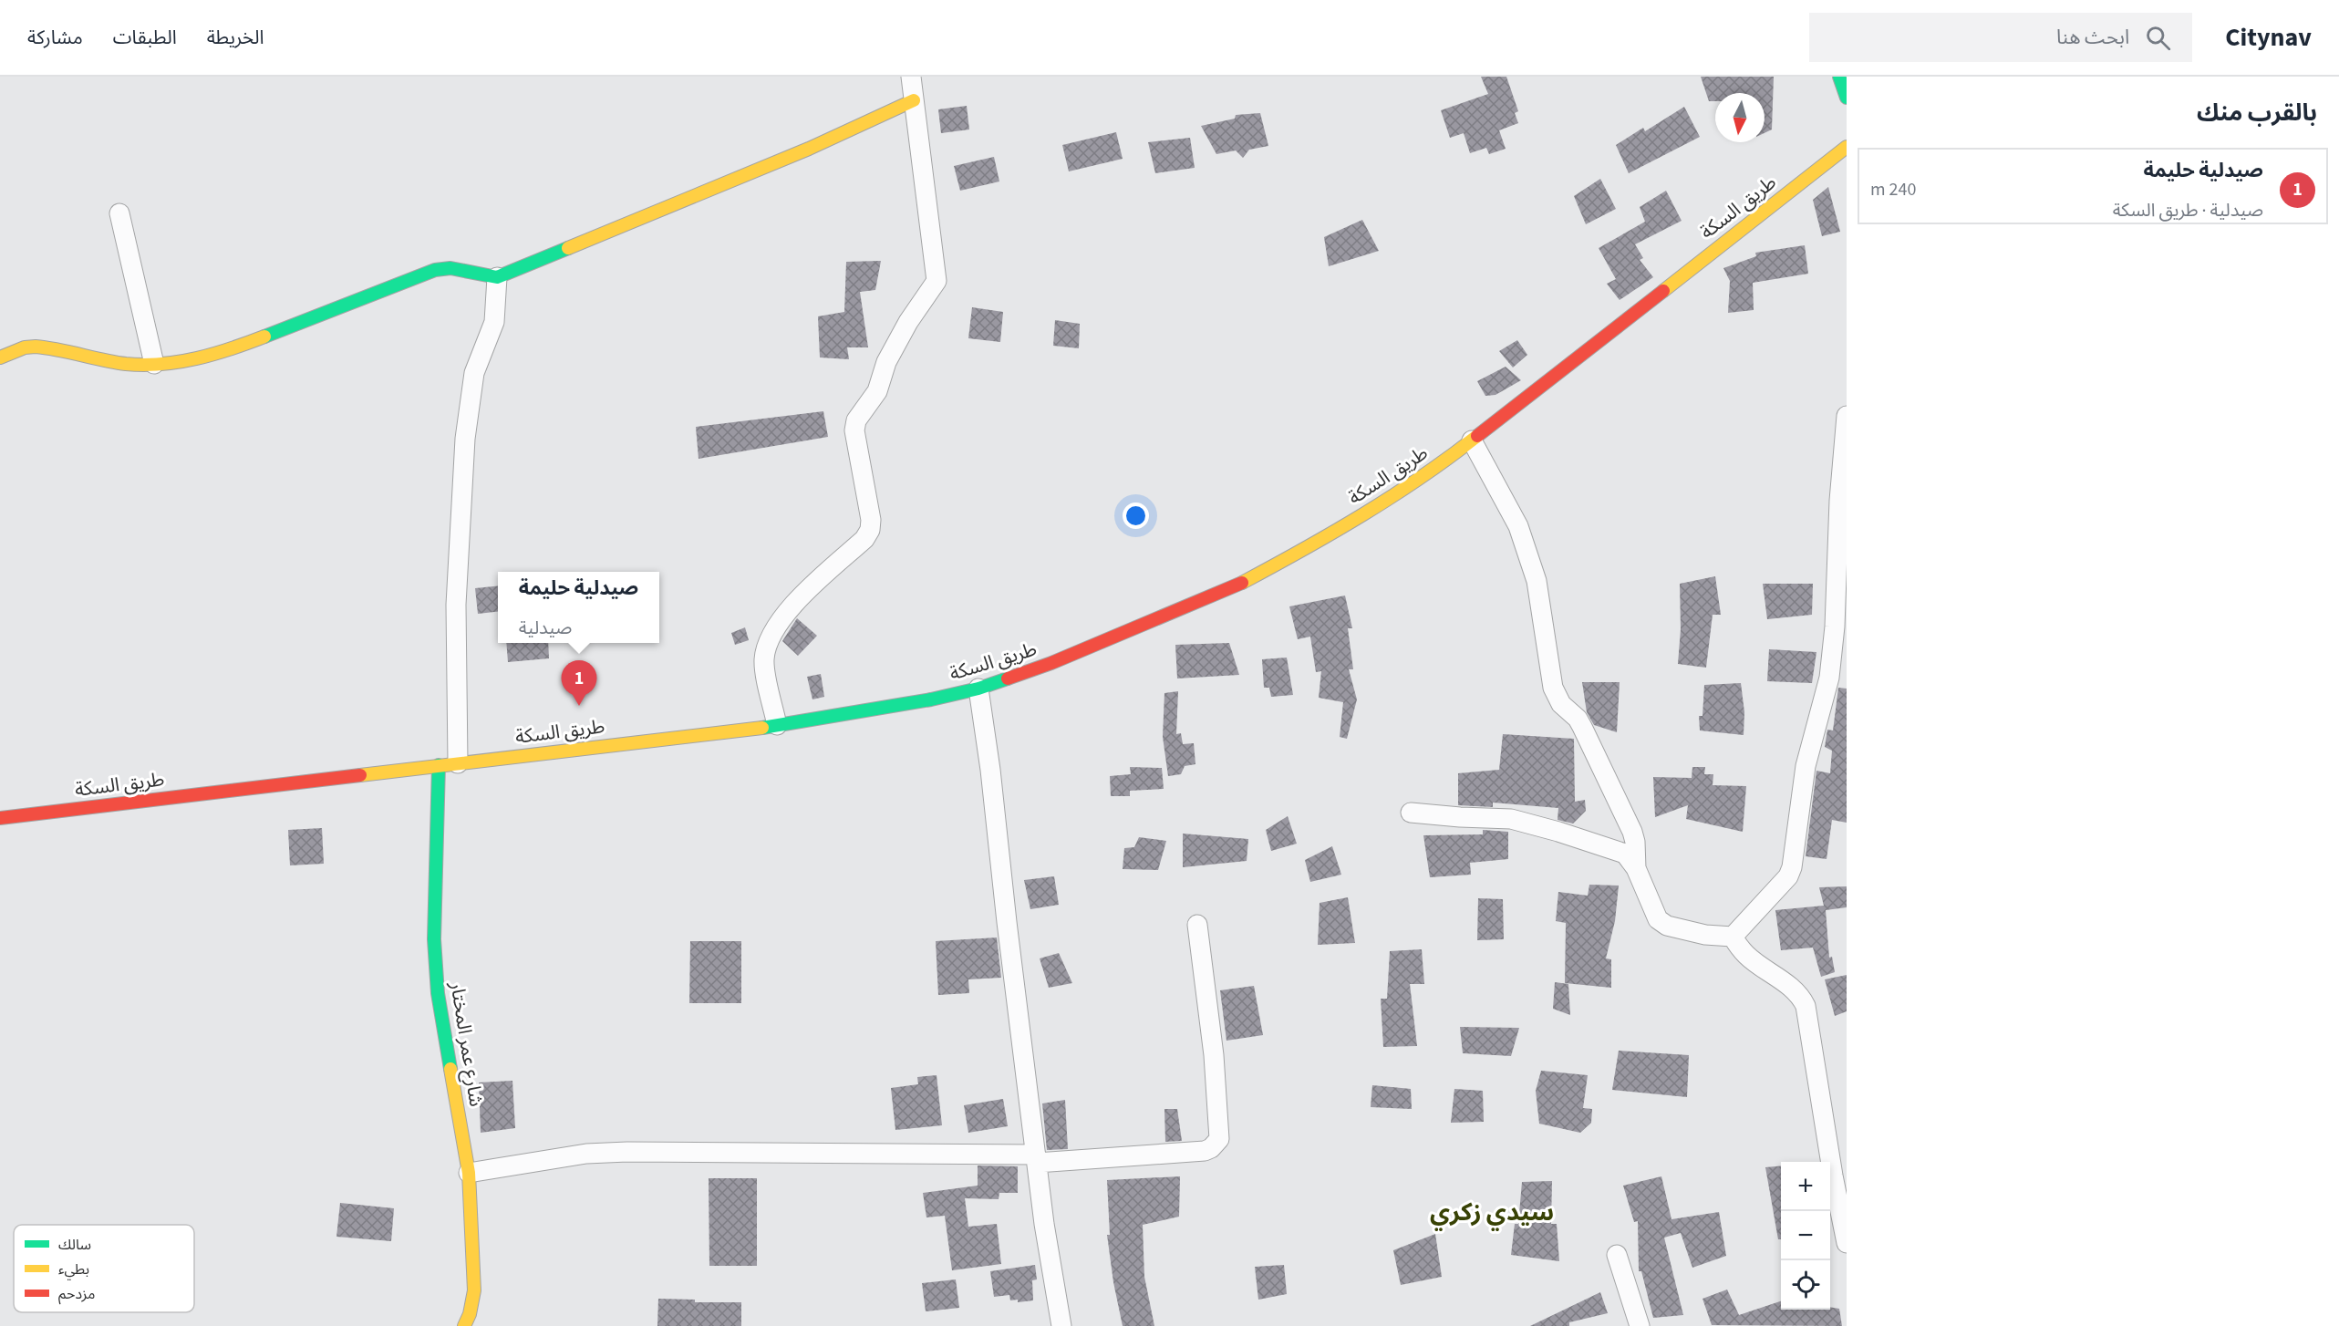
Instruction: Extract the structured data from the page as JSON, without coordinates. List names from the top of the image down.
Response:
{
  "streets": {
    "main road": ["طريق السكة", "شارع عمر المختار"]
  },
  "crossings": [
    ["طريق السكة", "شارع عمر المختار"]
  ],
  "districts": ["سيدي زكري"],
  "legend": ["سالك", "بطيء", "مزدحم"],
  "north": "bottom",
  "page": {
    "header": "Citynav",
    "search": "ابحث هنا",
    "nav": ["الخريطة", "الطبقات", "مشاركة"],
    "heading": "بالقرب منك",
    "list": [
      {
        "mark": "1",
        "name": "صيدلية حليمة",
        "note": "صيدلية · طريق السكة",
        "value": "240 m"
      }
    ],
    "popup": ["صيدلية حليمة", "صيدلية"],
    "pins": "1",
    "map_buttons": ["+", "−"]
  }
}
